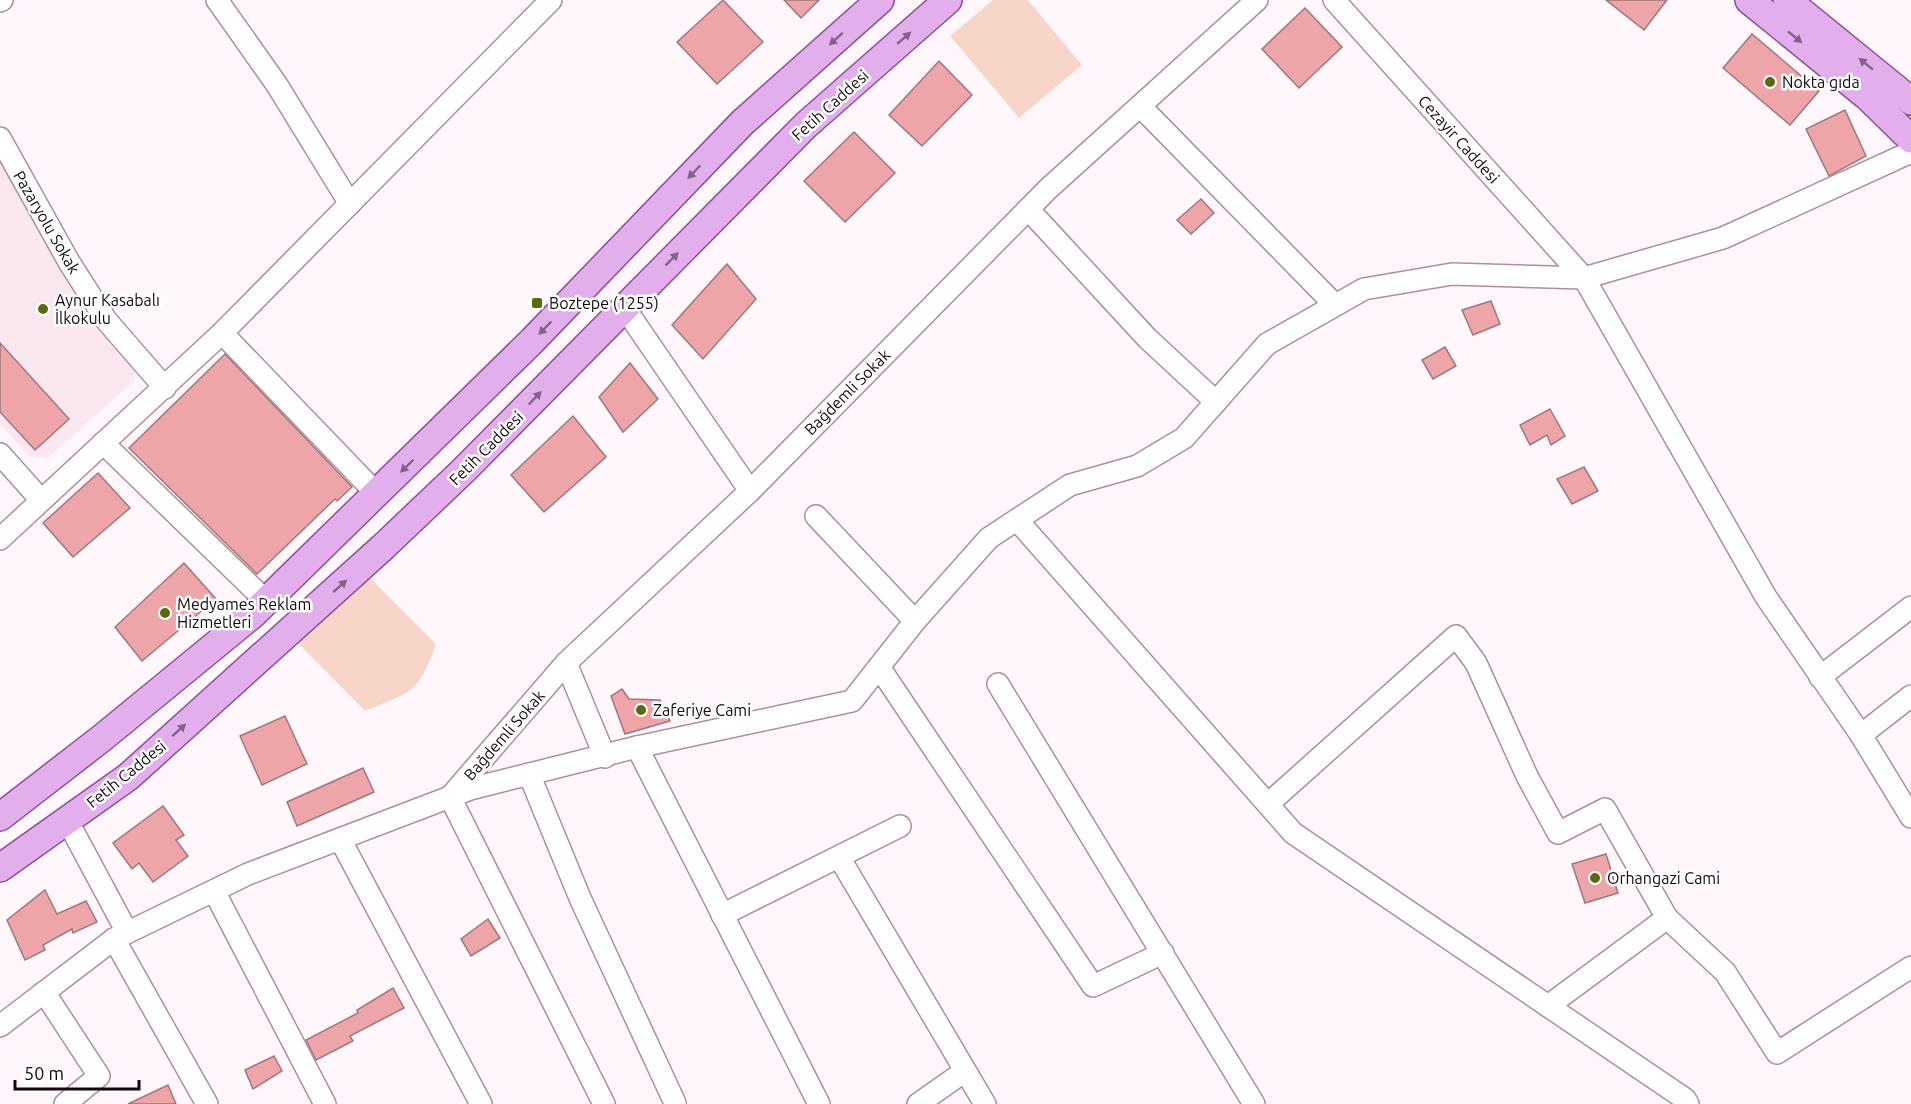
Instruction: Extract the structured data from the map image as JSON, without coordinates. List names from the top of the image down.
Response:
{
  "streets": {
    "main road": ["Fetih Caddesi"],
    "street": ["Cezayir Caddesi", "Pazaryolu Sokak", "Bağdemli Sokak"]
  },
  "places": {
    "other": [
      "Nokta gıda",
      "Aynur Kasabalı İlkokulu",
      "Medyames Reklam Hizmetleri",
      "Zaferiye Cami",
      "Orhangazi Cami"
    ],
    "transit": ["Boztepe (1255)"]
  },
  "scale_bar": "50 m"
}
